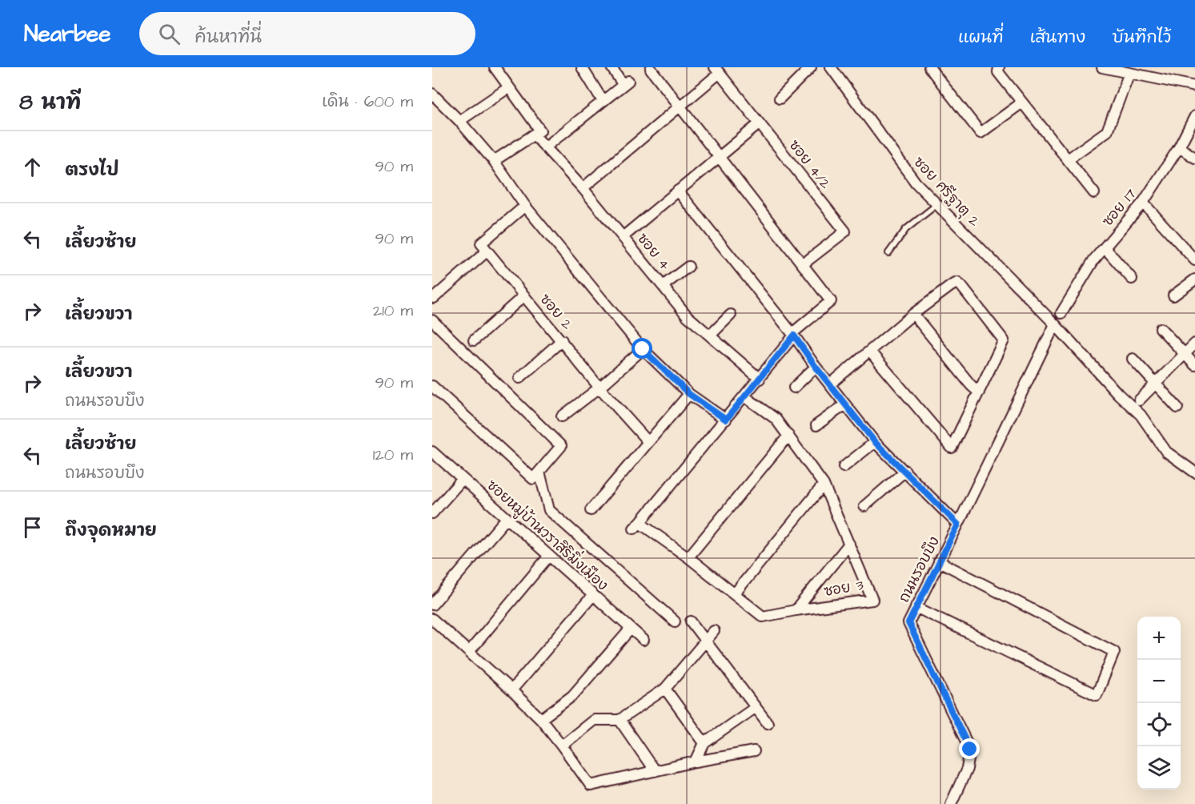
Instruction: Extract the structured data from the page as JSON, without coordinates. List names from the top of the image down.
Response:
{
  "streets": {
    "street": [
      "ซอย 4/2",
      "ซอย ศรีฐาตุ 2",
      "ซอย 17",
      "ซอย 4",
      "ซอย 2",
      "ซอยหมู่บ้านวราสิริมิ่งเมือง",
      "ถนนรอบบึง",
      "ซอย 3"
    ]
  },
  "crossings": [
    ["ซอย 4/2", "ซอย 4"],
    ["ซอย ศรีฐาตุ 2", "ถนนรอบบึง"]
  ],
  "page": {
    "header": "Nearbee",
    "search": "ค้นหาที่นี่",
    "nav": ["แผนที่", "เส้นทาง", "บันทึกไว้"],
    "heading": ["8 นาที", "เดิน · 600 m"],
    "list": [
      ["ตรงไป", "90 m"],
      ["เลี้ยวซ้าย", "90 m"],
      ["เลี้ยวขวา", "210 m"],
      ["เลี้ยวขวา", "ถนนรอบบึง", "90 m"],
      ["เลี้ยวซ้าย", "ถนนรอบบึง", "120 m"],
      "ถึงจุดหมาย"
    ],
    "map_buttons": ["+", "−"]
  }
}
